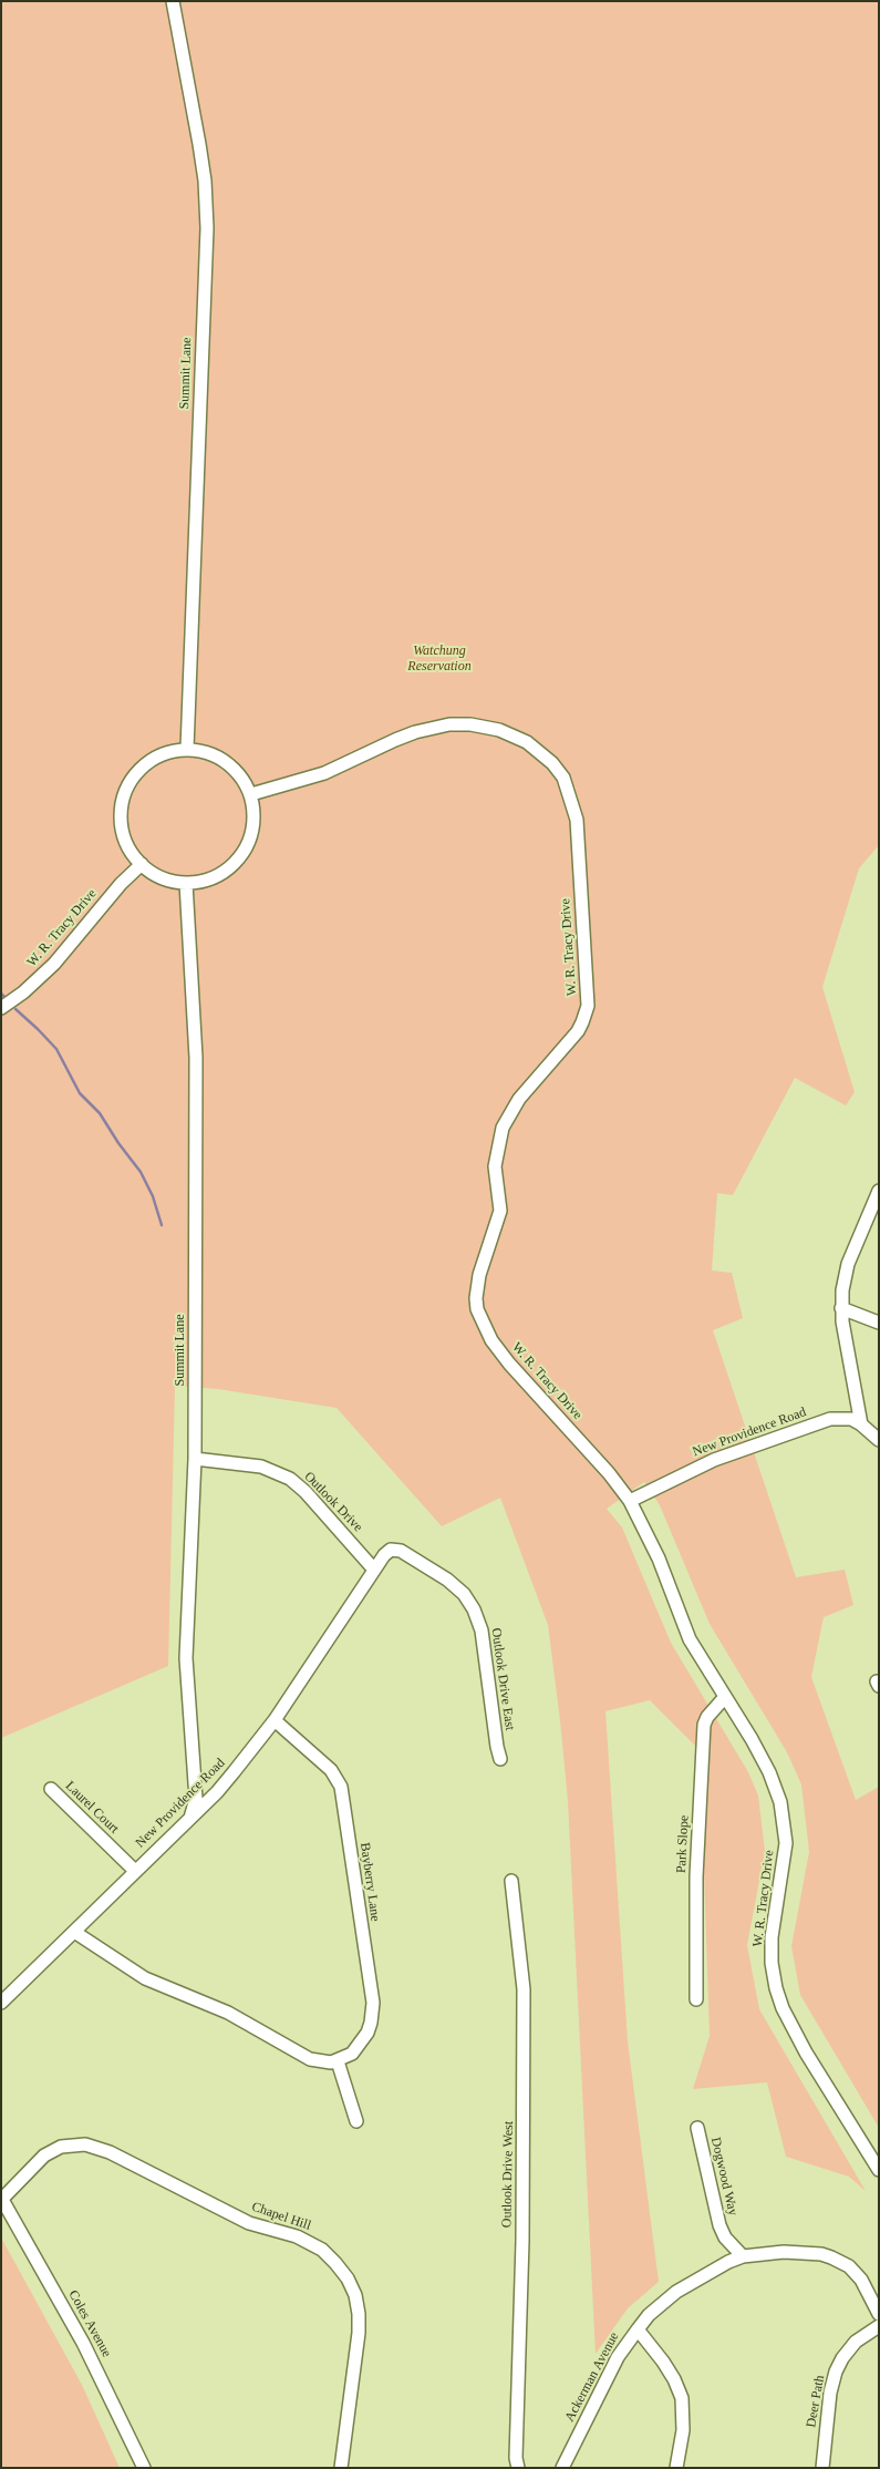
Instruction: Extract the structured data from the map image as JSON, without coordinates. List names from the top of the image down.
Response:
{
  "streets": {
    "street": [
      "Summit Lane",
      "W. R. Tracy Drive",
      "New Providence Road",
      "Outlook Drive",
      "Outlook Drive East",
      "Laurel Court",
      "Park Slope",
      "Bayberry Lane",
      "Outlook Drive West",
      "Dogwood Way",
      "Chapel Hill",
      "Coles Avenue",
      "Ackerman Avenue",
      "Deer Path"
    ]
  },
  "crossings": [
    ["Summit Lane", "W. R. Tracy Drive"],
    ["Summit Lane", "New Providence Road"],
    ["Summit Lane", "Outlook Drive"],
    ["W. R. Tracy Drive", "New Providence Road"],
    ["W. R. Tracy Drive", "Park Slope"],
    ["New Providence Road", "Outlook Drive"],
    ["New Providence Road", "Outlook Drive East"],
    ["New Providence Road", "Laurel Court"],
    ["New Providence Road", "Bayberry Lane"],
    ["Dogwood Way", "Ackerman Avenue"],
    ["Chapel Hill", "Coles Avenue"]
  ],
  "parks": ["Watchung Reservation"]
}
